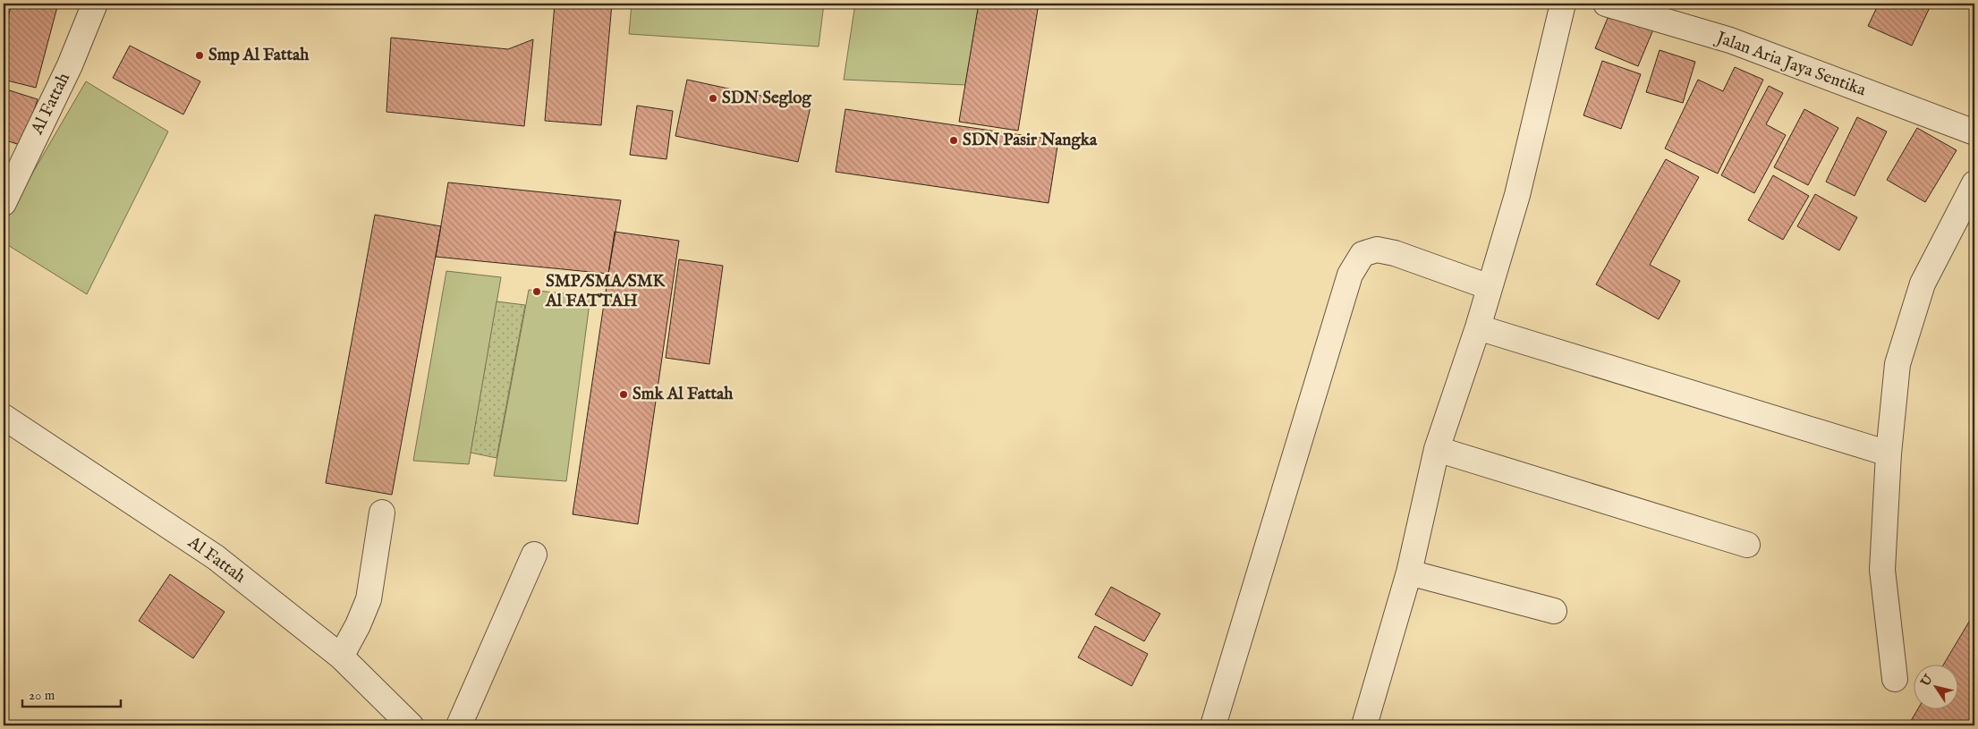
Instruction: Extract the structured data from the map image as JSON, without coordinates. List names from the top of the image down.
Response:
{
  "streets": {
    "street": ["Jalan Aria Jaya Sentika", "Al Fattah"]
  },
  "places": [
    "Smp Al Fattah",
    "SDN Seglog",
    "SDN Pasir Nangka",
    "SMP/SMA/SMK Al FATTAH",
    "Smk Al Fattah"
  ],
  "scale_bar": "20 m",
  "north": "top left"
}
